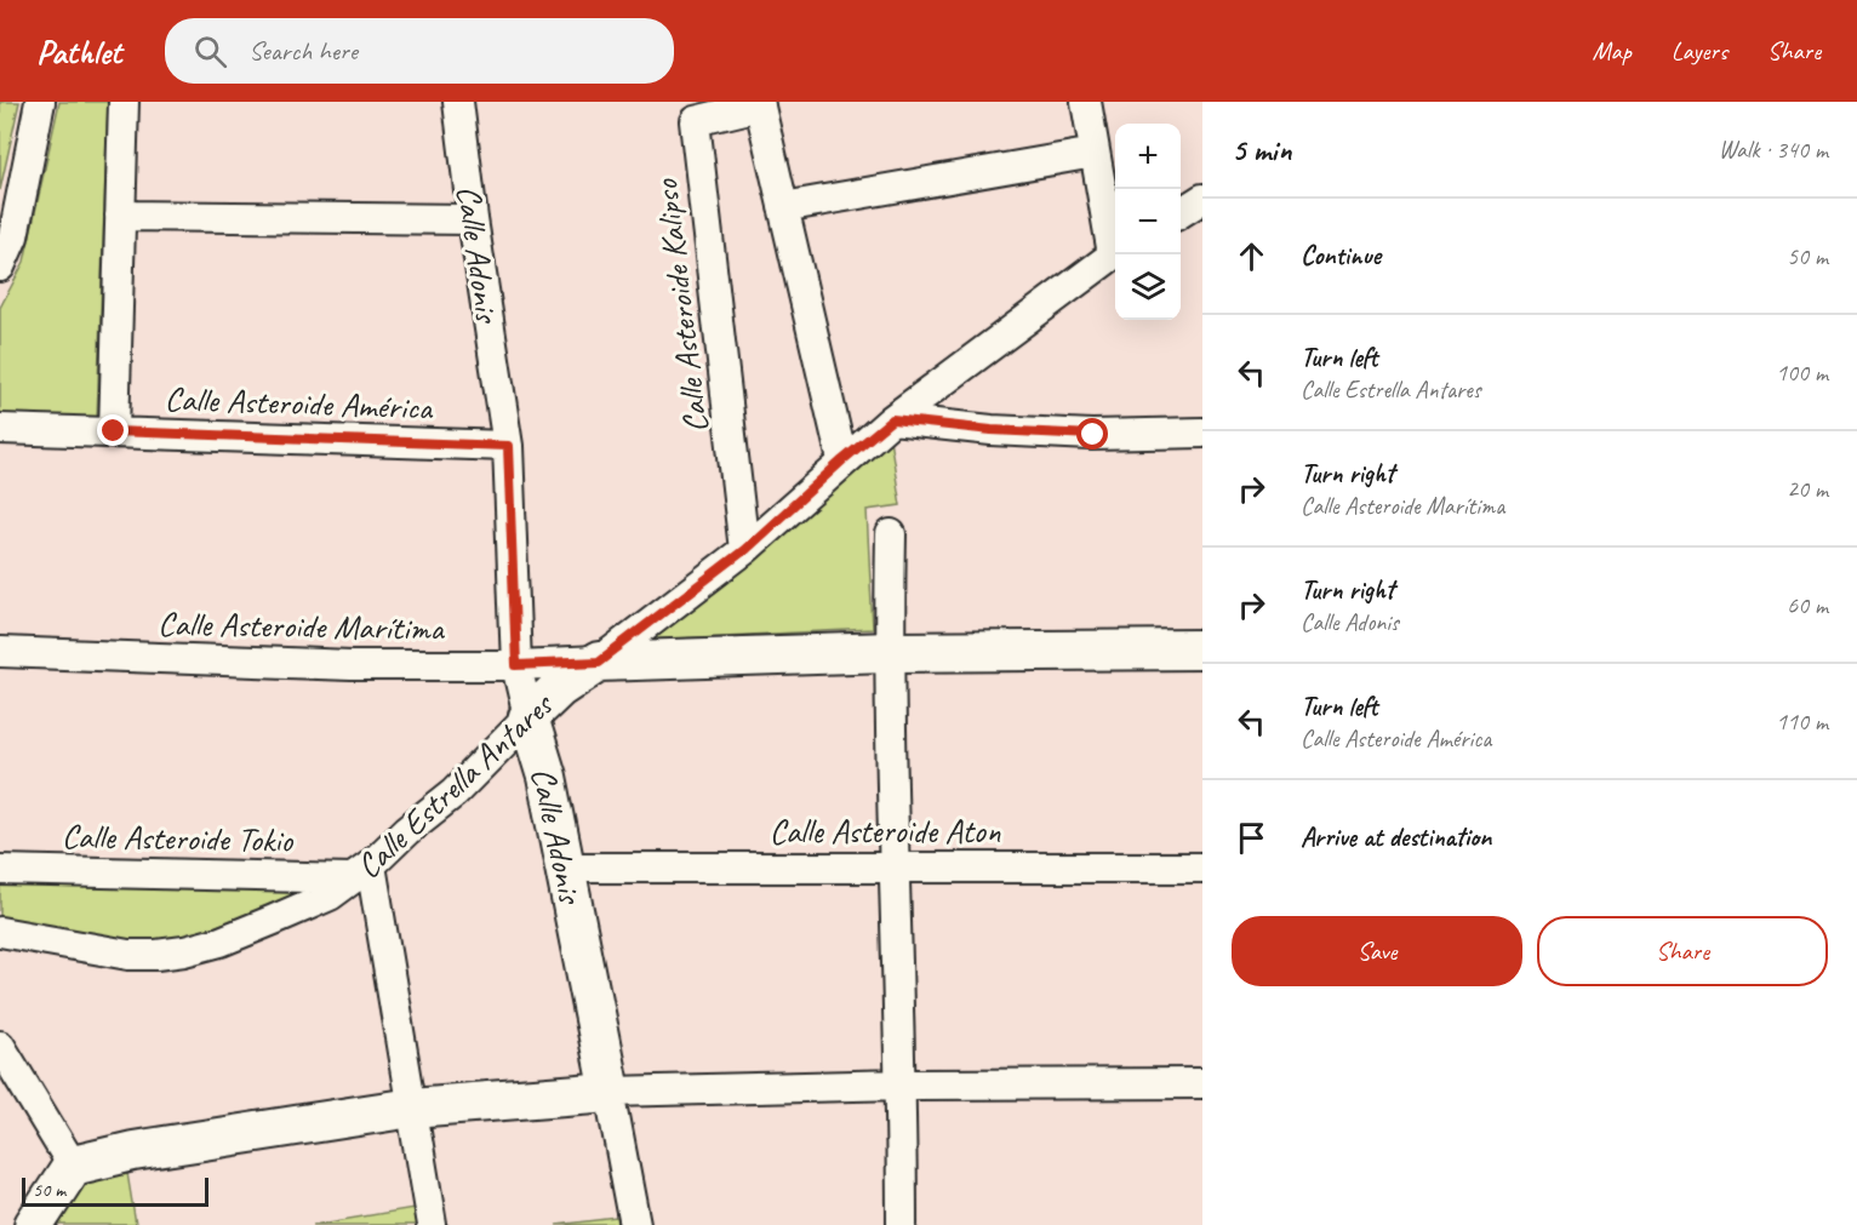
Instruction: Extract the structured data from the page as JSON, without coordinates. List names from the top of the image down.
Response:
{
  "streets": {
    "street": [
      "Calle Adonis",
      "Calle Asteroide Kalipso",
      "Calle Asteroide América",
      "Calle Asteroide Marítima",
      "Calle Estrella Antares",
      "Calle Asteroide Aton",
      "Calle Asteroide Tokio"
    ]
  },
  "crossings": [
    ["Calle Adonis", "Calle Asteroide América"],
    ["Calle Adonis", "Calle Asteroide Marítima"],
    ["Calle Adonis", "Calle Estrella Antares"],
    ["Calle Adonis", "Calle Asteroide Aton"],
    ["Calle Asteroide Kalipso", "Calle Estrella Antares"],
    ["Calle Asteroide Marítima", "Calle Estrella Antares"],
    ["Calle Estrella Antares", "Calle Asteroide Tokio"]
  ],
  "scale_bar": "50 m",
  "page": {
    "header": "Pathlet",
    "search": "Search here",
    "nav": ["Map", "Layers", "Share"],
    "heading": ["5 min", "Walk · 340 m"],
    "map_buttons": ["+", "−"],
    "list": [
      ["Continue", "50 m"],
      ["Turn left", "Calle Estrella Antares", "100 m"],
      ["Turn right", "Calle Asteroide Marítima", "20 m"],
      ["Turn right", "Calle Adonis", "60 m"],
      ["Turn left", "Calle Asteroide América", "110 m"],
      "Arrive at destination"
    ],
    "buttons": ["Save", "Share"],
    "scale": "50 m"
  }
}
